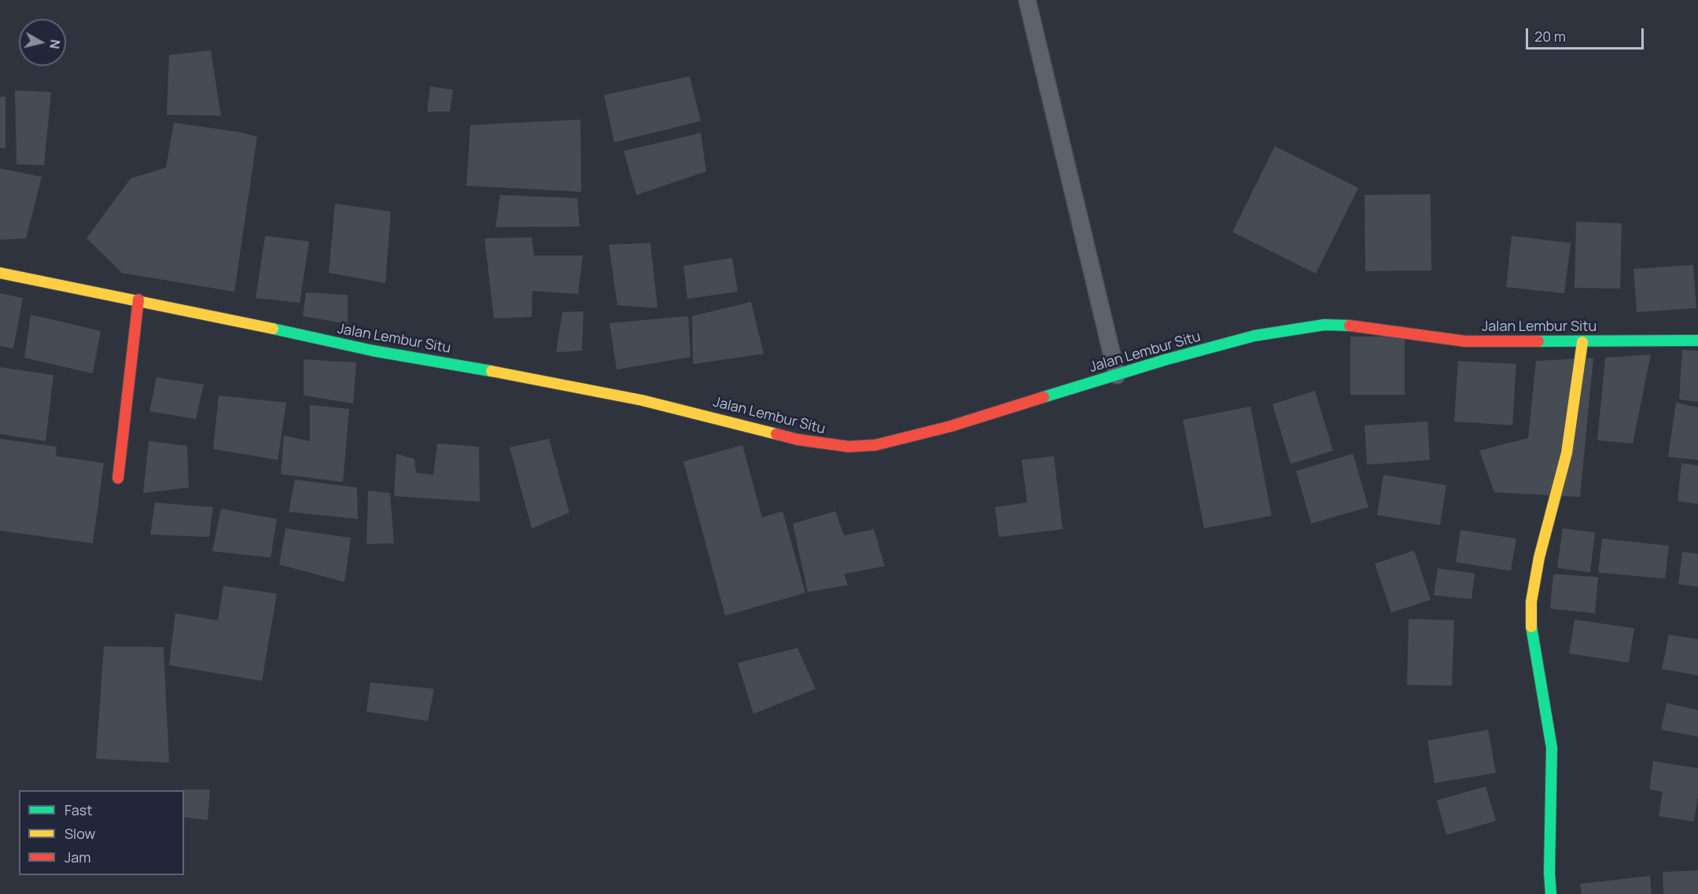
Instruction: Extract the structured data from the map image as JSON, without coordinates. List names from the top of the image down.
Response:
{
  "streets": {
    "street": ["Jalan Lembur Situ"]
  },
  "legend": ["Fast", "Slow", "Jam"],
  "scale_bar": "20 m",
  "north": "right"
}
